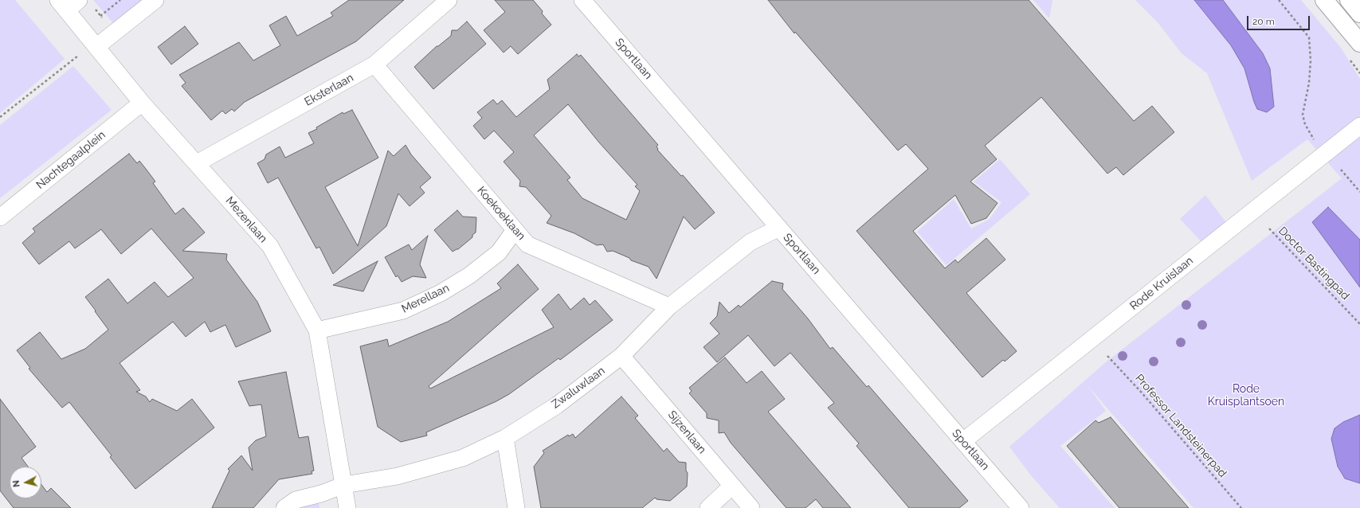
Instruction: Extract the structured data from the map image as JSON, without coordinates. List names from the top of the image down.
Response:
{
  "streets": {
    "street": [
      "Sportlaan",
      "Eksterlaan",
      "Nachtegaalplein",
      "Koekoeklaan",
      "Mezenlaan",
      "Rode Kruislaan",
      "Merellaan",
      "Zwaluwlaan",
      "Sijzenlaan"
    ],
    "path": ["Doctor Bastingpad", "Professor Landsteinerpad"]
  },
  "crossings": [
    ["Sportlaan", "Rode Kruislaan"],
    ["Sportlaan", "Zwaluwlaan"],
    ["Eksterlaan", "Koekoeklaan"],
    ["Eksterlaan", "Mezenlaan"],
    ["Nachtegaalplein", "Mezenlaan"],
    ["Koekoeklaan", "Merellaan"],
    ["Koekoeklaan", "Zwaluwlaan"],
    ["Mezenlaan", "Merellaan"],
    ["Mezenlaan", "Zwaluwlaan"],
    ["Zwaluwlaan", "Sijzenlaan"]
  ],
  "parks": ["Rode Kruisplantsoen"],
  "scale_bar": "20 m",
  "north": "left"
}
